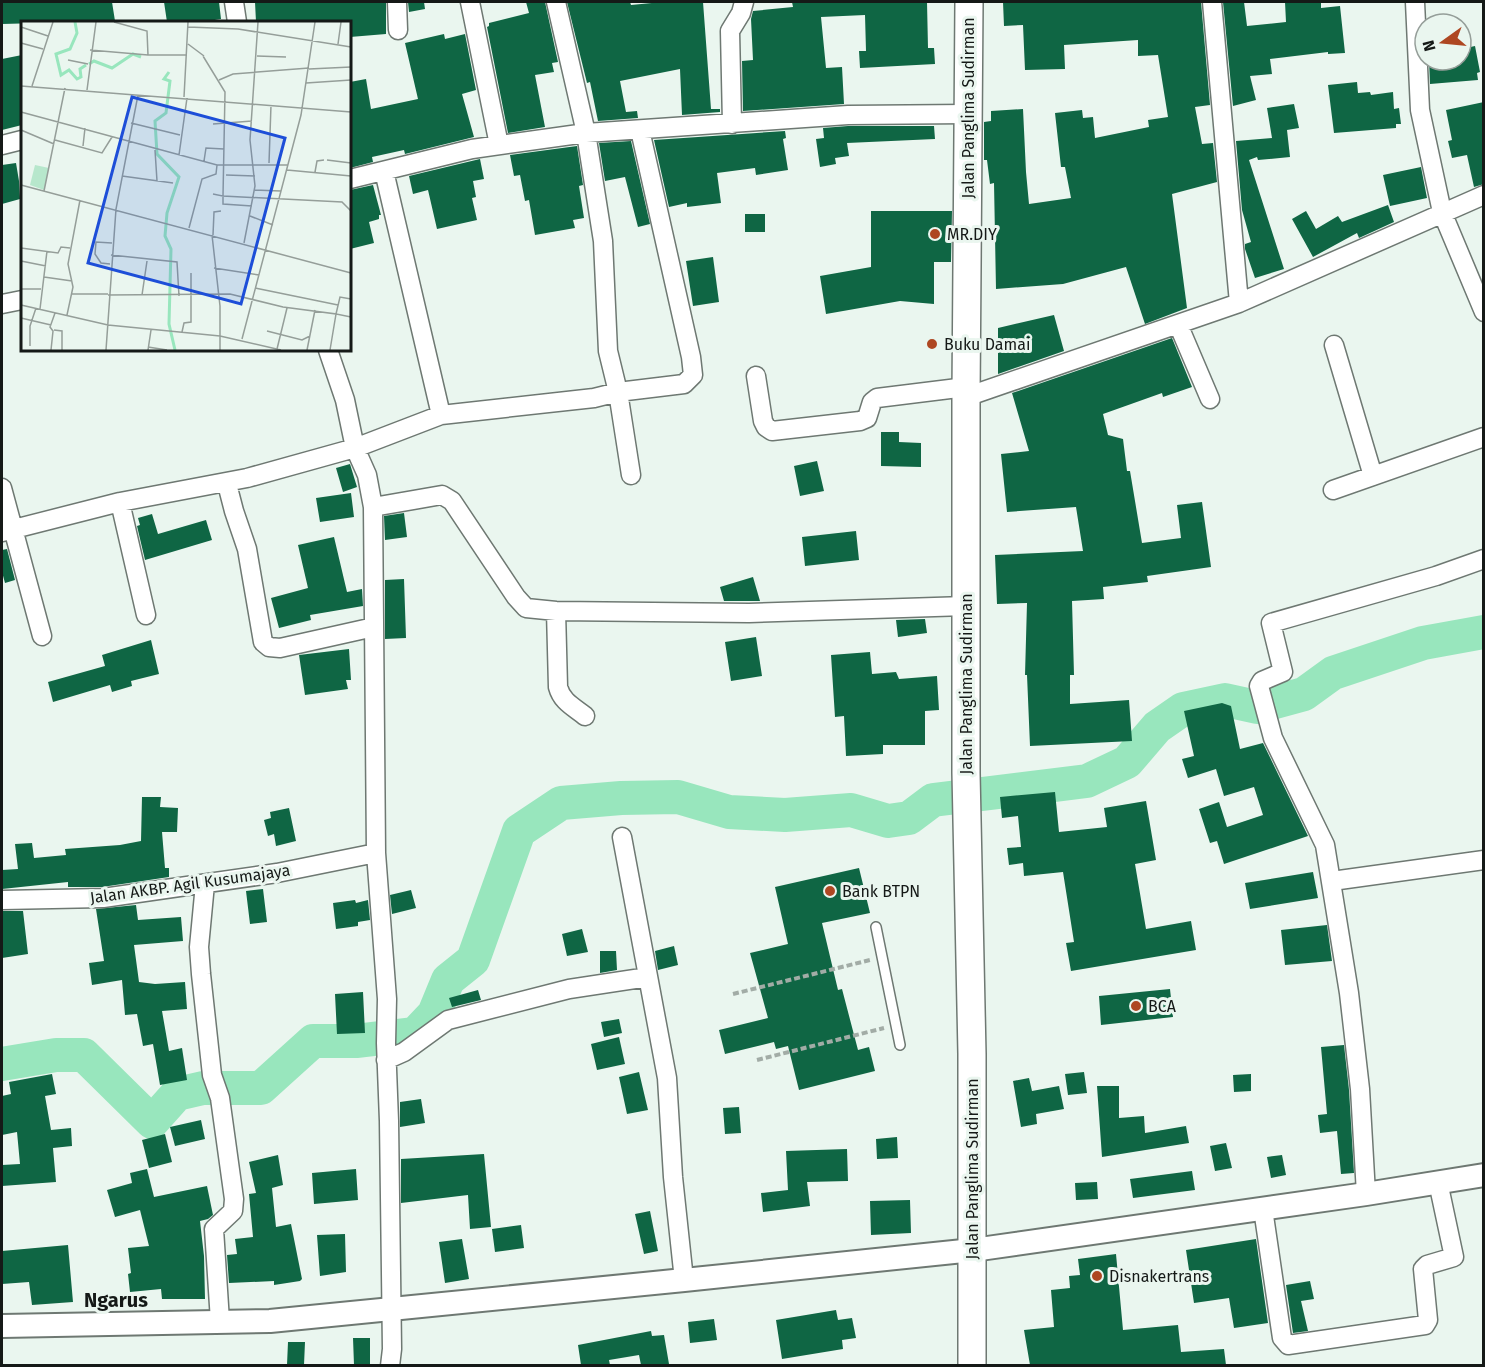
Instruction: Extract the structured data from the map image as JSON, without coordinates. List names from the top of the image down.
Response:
{
  "streets": {
    "main road": ["Jalan Panglima Sudirman"],
    "street": ["Jalan AKBP. Agil Kusumajaya"]
  },
  "districts": ["Ngarus"],
  "places": [
    "MR.DIY",
    "Buku Damai",
    "Bank BTPN",
    "BCA",
    "Disnakertrans"
  ],
  "north": "left"
}
